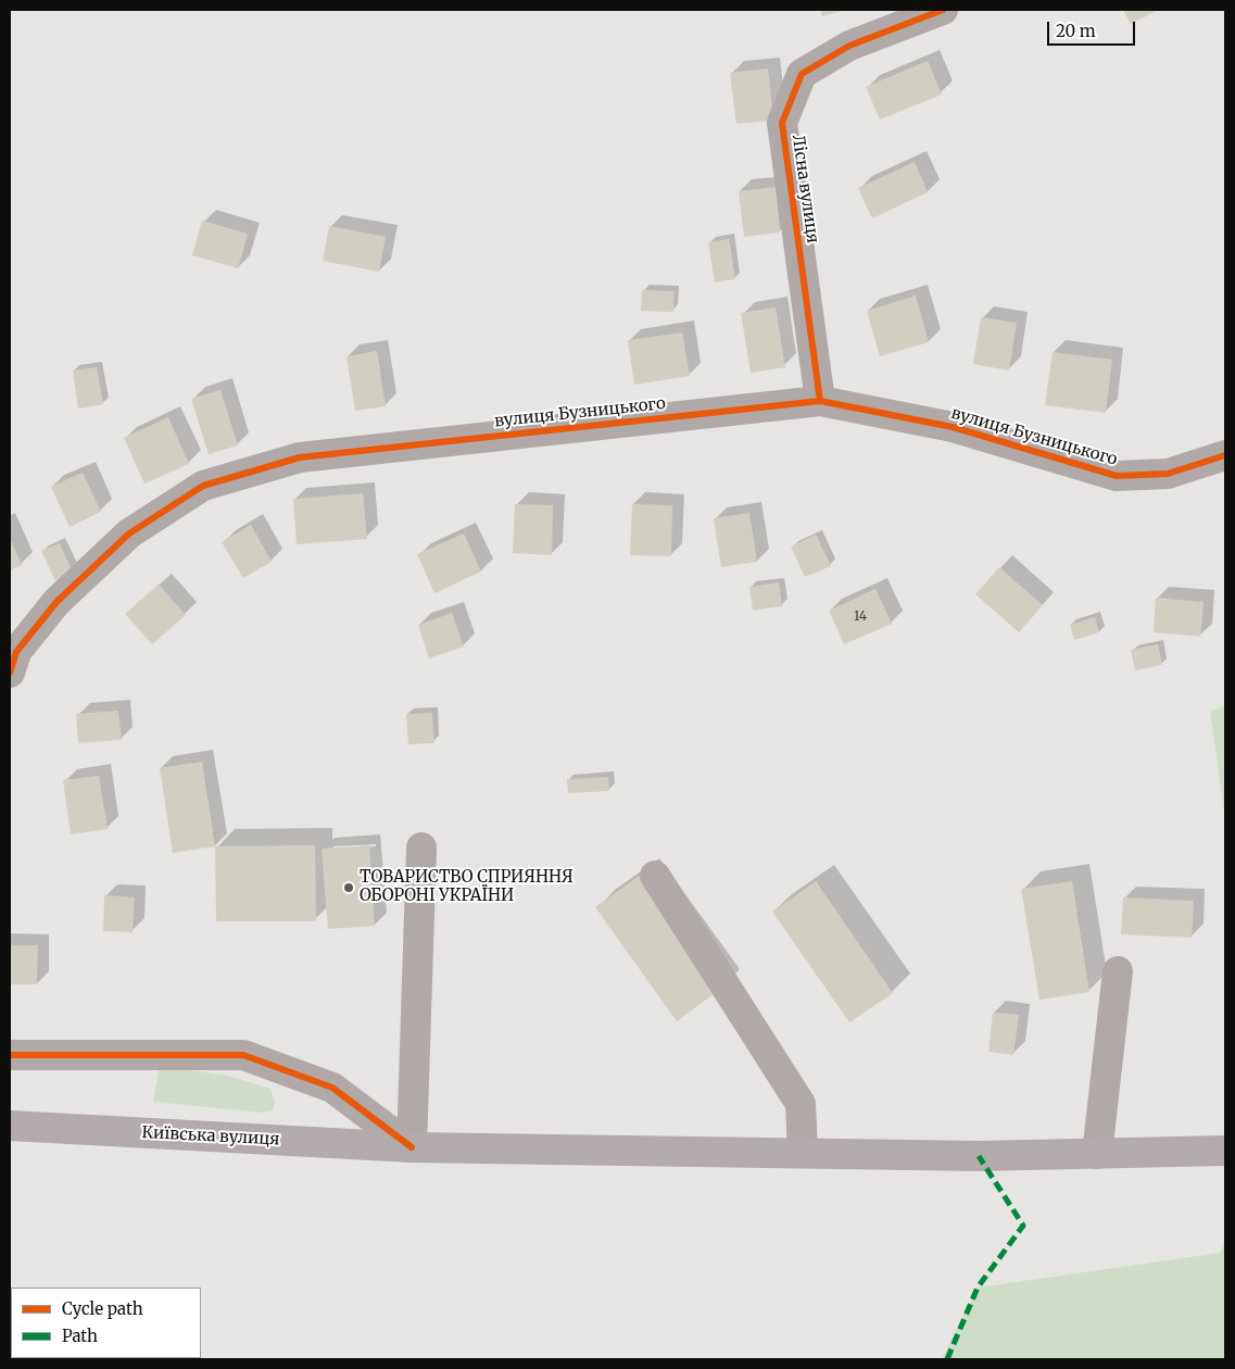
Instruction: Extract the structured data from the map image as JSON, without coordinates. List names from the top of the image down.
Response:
{
  "streets": {
    "main road": ["Київська вулиця"],
    "street": ["Лісна вулиця", "вулиця Бузницького"]
  },
  "crossings": [
    ["Лісна вулиця", "вулиця Бузницького"]
  ],
  "places": ["ТОВАРИСТВО СПРИЯННЯ ОБОРОНІ УКРАЇНИ"],
  "house_numbers": ["14"],
  "legend": ["Cycle path", "Path"],
  "scale_bar": "20 m"
}
